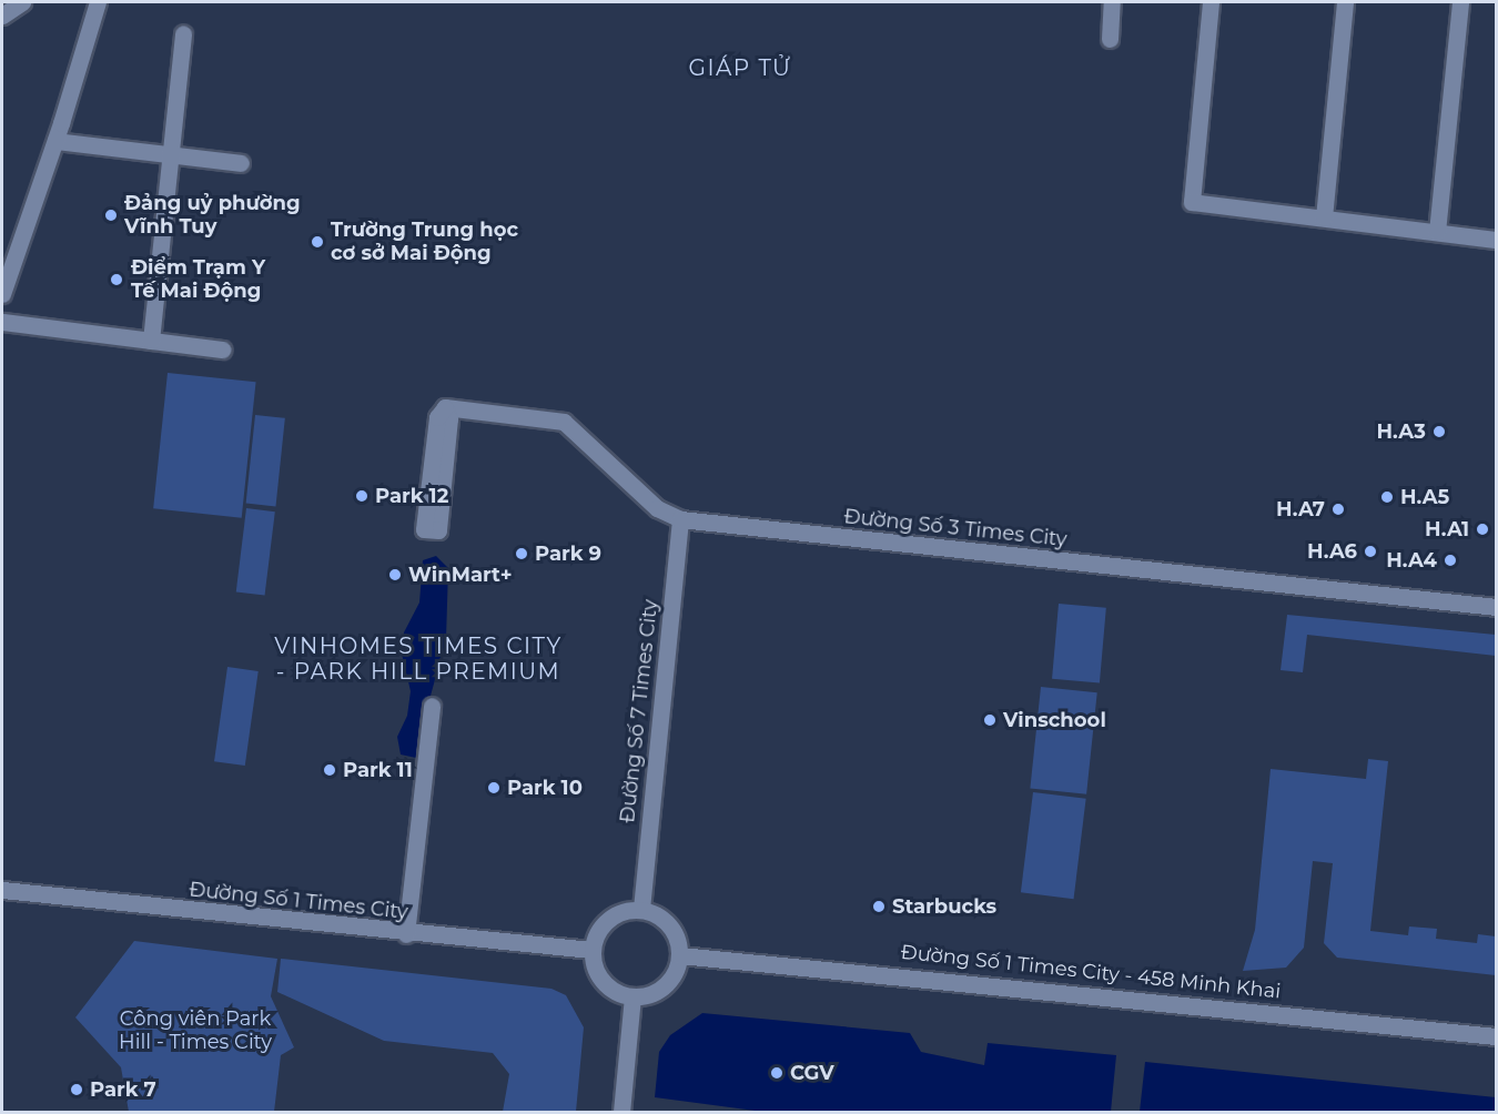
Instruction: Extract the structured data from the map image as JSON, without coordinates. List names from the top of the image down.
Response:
{
  "streets": {
    "street": [
      "Đường Số 3 Times City",
      "Đường Số 7 Times City",
      "Đường Số 1 Times City",
      "Đường Số 1 Times City - 458 Minh Khai"
    ]
  },
  "crossings": [
    ["Đường Số 3 Times City", "Đường Số 7 Times City"],
    ["Đường Số 7 Times City", "Đường Số 1 Times City"],
    ["Đường Số 7 Times City", "Đường Số 1 Times City - 458 Minh Khai"],
    ["Đường Số 1 Times City", "Đường Số 1 Times City - 458 Minh Khai"]
  ],
  "districts": ["GIÁP TỬ", "VINHOMES TIMES CITY - PARK HILL PREMIUM"],
  "parks": ["Công viên Park Hill - Times City"],
  "places": [
    "Đảng uỷ phường Vĩnh Tuy",
    "Trường Trung học cơ sở Mai Động",
    "Điểm Trạm Y Tế Mai Động",
    "H.A3",
    "Park 12",
    "H.A5",
    "H.A7",
    "H.A1",
    "H.A6",
    "Park 9",
    "H.A4",
    "WinMart+",
    "Vinschool",
    "Park 11",
    "Park 10",
    "Starbucks",
    "CGV",
    "Park 7"
  ]
}
